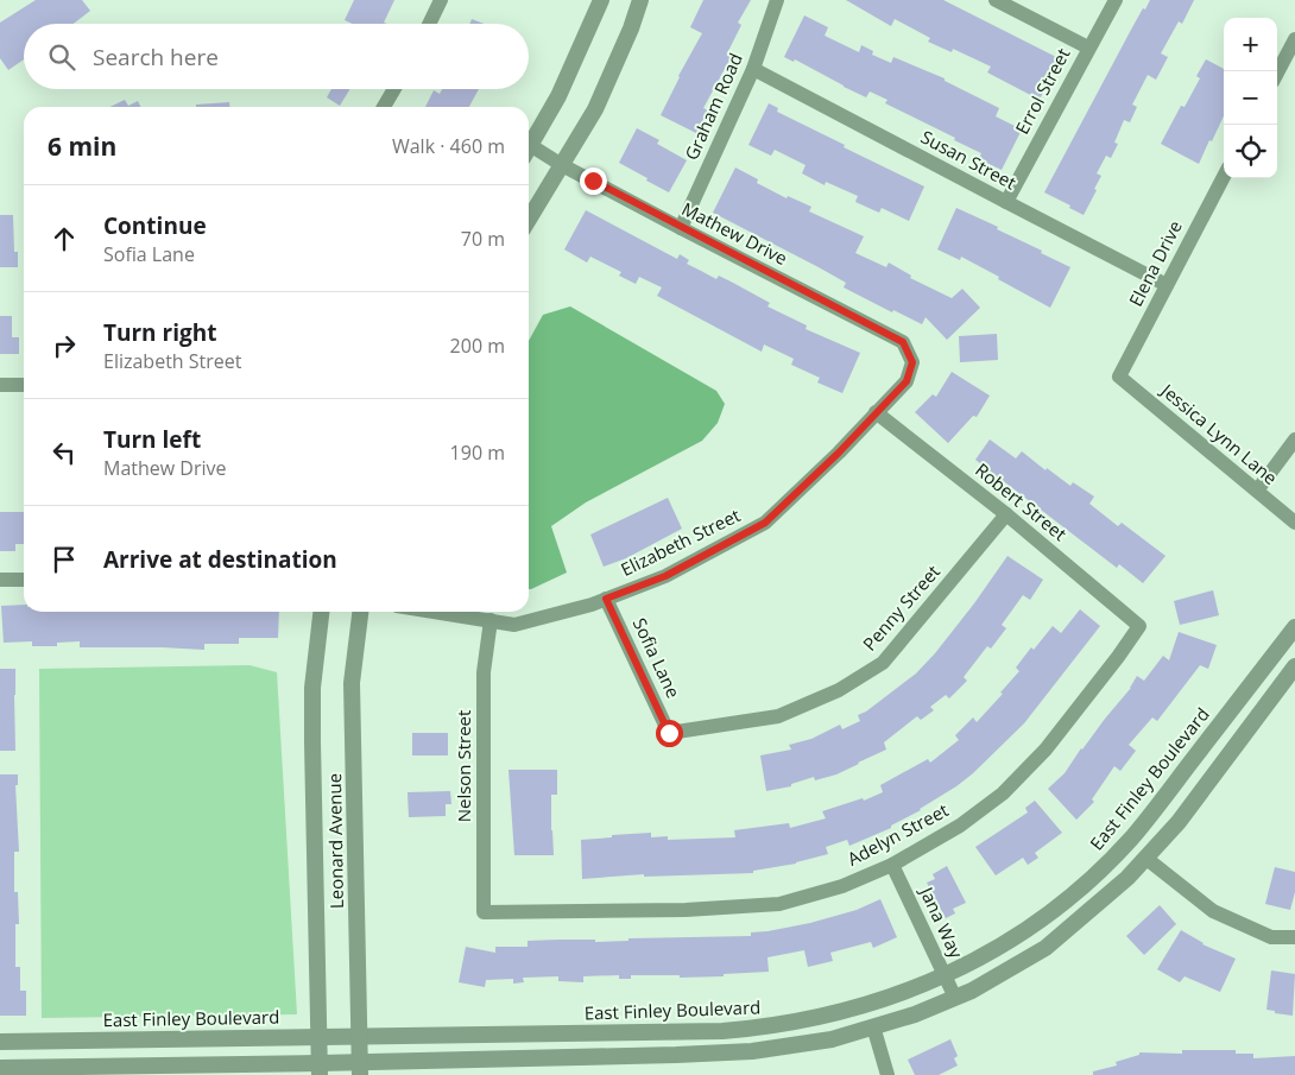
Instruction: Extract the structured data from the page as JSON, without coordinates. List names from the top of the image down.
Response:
{
  "streets": {
    "street": [
      "Errol Street",
      "Graham Road",
      "Susan Street",
      "Mathew Drive",
      "Elena Drive",
      "Jessica Lynn Lane",
      "Robert Street",
      "Elizabeth Street",
      "Penny Street",
      "Sofia Lane",
      "Nelson Street",
      "East Finley Boulevard",
      "Adelyn Street",
      "Leonard Avenue",
      "Jana Way"
    ]
  },
  "crossings": [
    ["Errol Street", "Susan Street"],
    ["Graham Road", "Susan Street"],
    ["Graham Road", "Mathew Drive"],
    ["Susan Street", "Elena Drive"],
    ["Mathew Drive", "Elizabeth Street"],
    ["Elena Drive", "Jessica Lynn Lane"],
    ["Robert Street", "Elizabeth Street"],
    ["Robert Street", "Penny Street"],
    ["Robert Street", "Adelyn Street"],
    ["Elizabeth Street", "Sofia Lane"],
    ["Elizabeth Street", "Nelson Street"],
    ["Penny Street", "Sofia Lane"],
    ["Nelson Street", "Adelyn Street"],
    ["East Finley Boulevard", "Leonard Avenue"],
    ["East Finley Boulevard", "Jana Way"],
    ["Adelyn Street", "Jana Way"]
  ],
  "page": {
    "map_buttons": ["+", "−"],
    "search": "Search here",
    "heading": ["6 min", "Walk · 460 m"],
    "list": [
      ["Continue", "Sofia Lane", "70 m"],
      ["Turn right", "Elizabeth Street", "200 m"],
      ["Turn left", "Mathew Drive", "190 m"],
      "Arrive at destination"
    ]
  }
}
